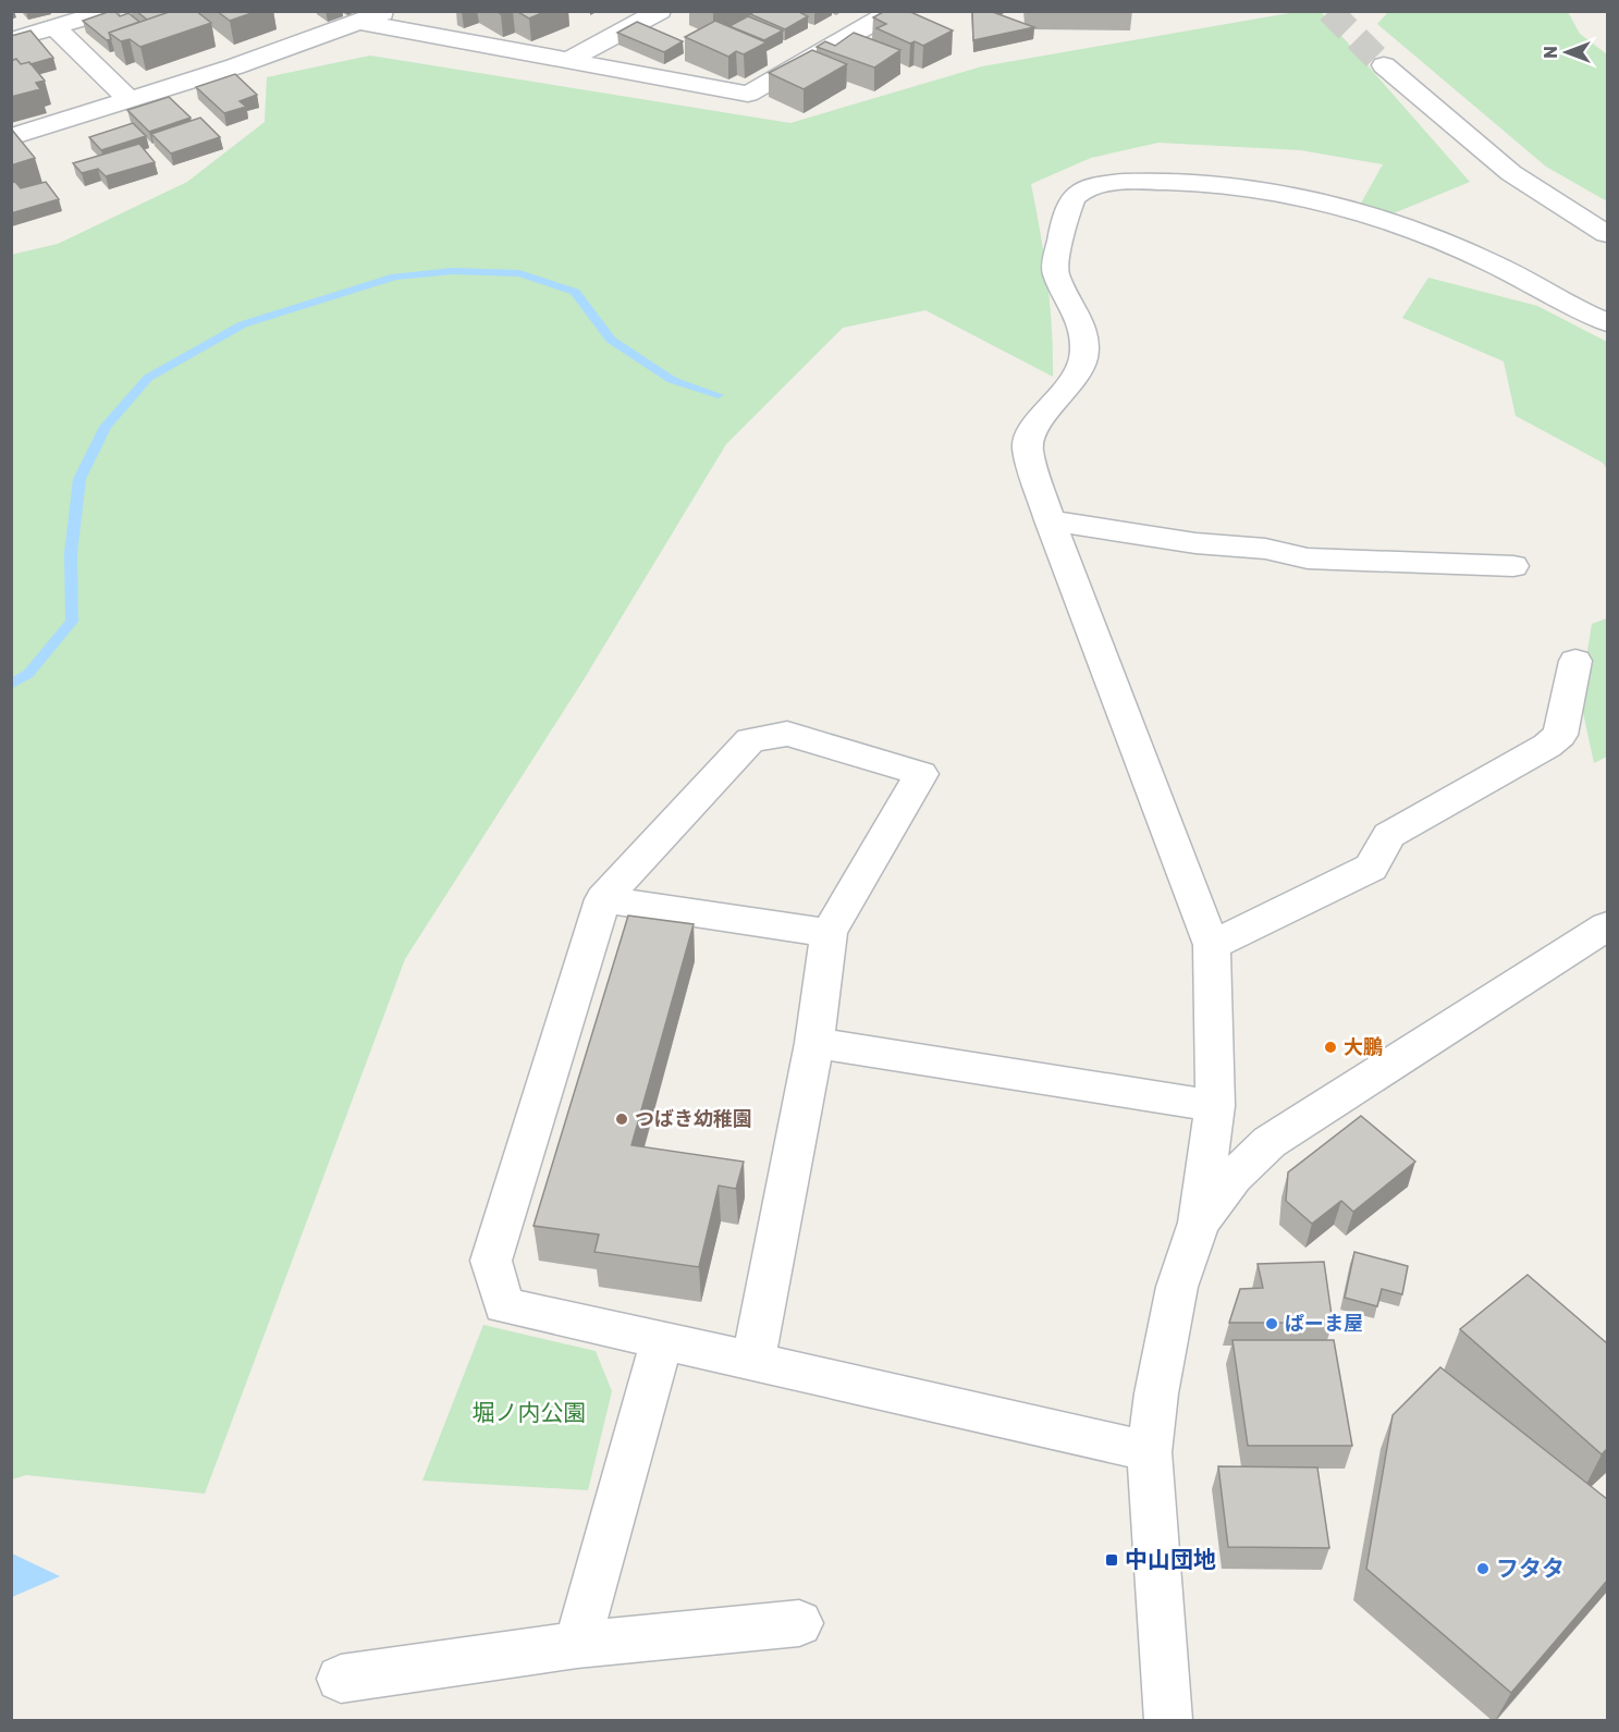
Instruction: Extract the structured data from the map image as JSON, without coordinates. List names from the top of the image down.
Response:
{
  "parks": ["堀ノ内公園"],
  "places": {
    "other": [
      "大鵬",
      "つばき幼稚園",
      "ぱーま屋",
      "フタタ"
    ],
    "transit": ["中山団地"]
  },
  "north": "left"
}
